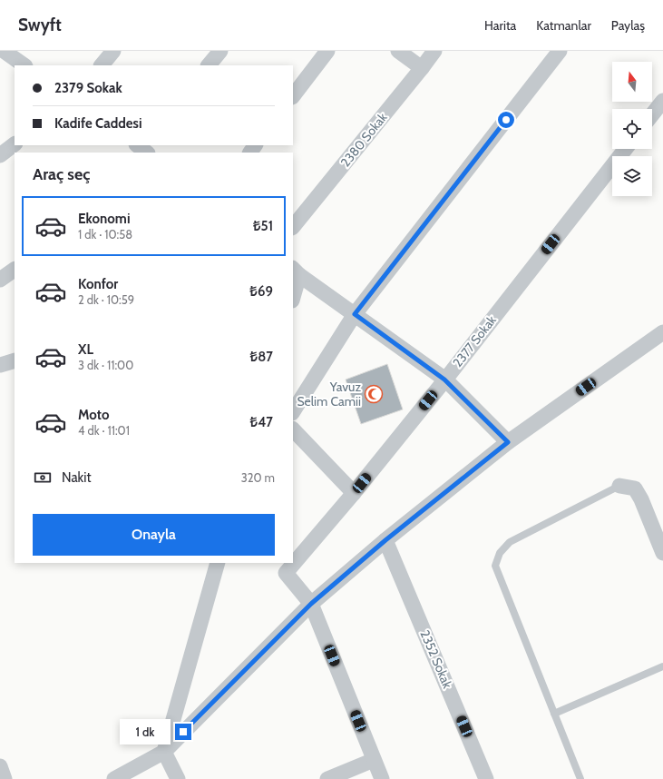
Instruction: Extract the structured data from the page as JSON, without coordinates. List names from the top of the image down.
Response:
{
  "streets": {
    "street": ["2380 Sokak", "2377 Sokak", "2352 Sokak"]
  },
  "places": {
    "mosque": ["Yavuz Selim Camii"]
  },
  "north": "top",
  "page": {
    "header": "Swyft",
    "nav": ["Harita", "Katmanlar", "Paylaş"],
    "banner": ["2379 Sokak", "Kadife Caddesi"],
    "heading": "Araç seç",
    "list": [
      {
        "name": "Ekonomi",
        "note": "1 dk · 10:58",
        "value": "₺51"
      },
      {
        "name": "Konfor",
        "note": "2 dk · 10:59",
        "value": "₺69"
      },
      {
        "name": "XL",
        "note": "3 dk · 11:00",
        "value": "₺87"
      },
      {
        "name": "Moto",
        "note": "4 dk · 11:01",
        "value": "₺47"
      }
    ],
    "pay": ["Nakit", "320 m"],
    "buttons": "Onayla",
    "bubble": "1 dk"
  }
}
